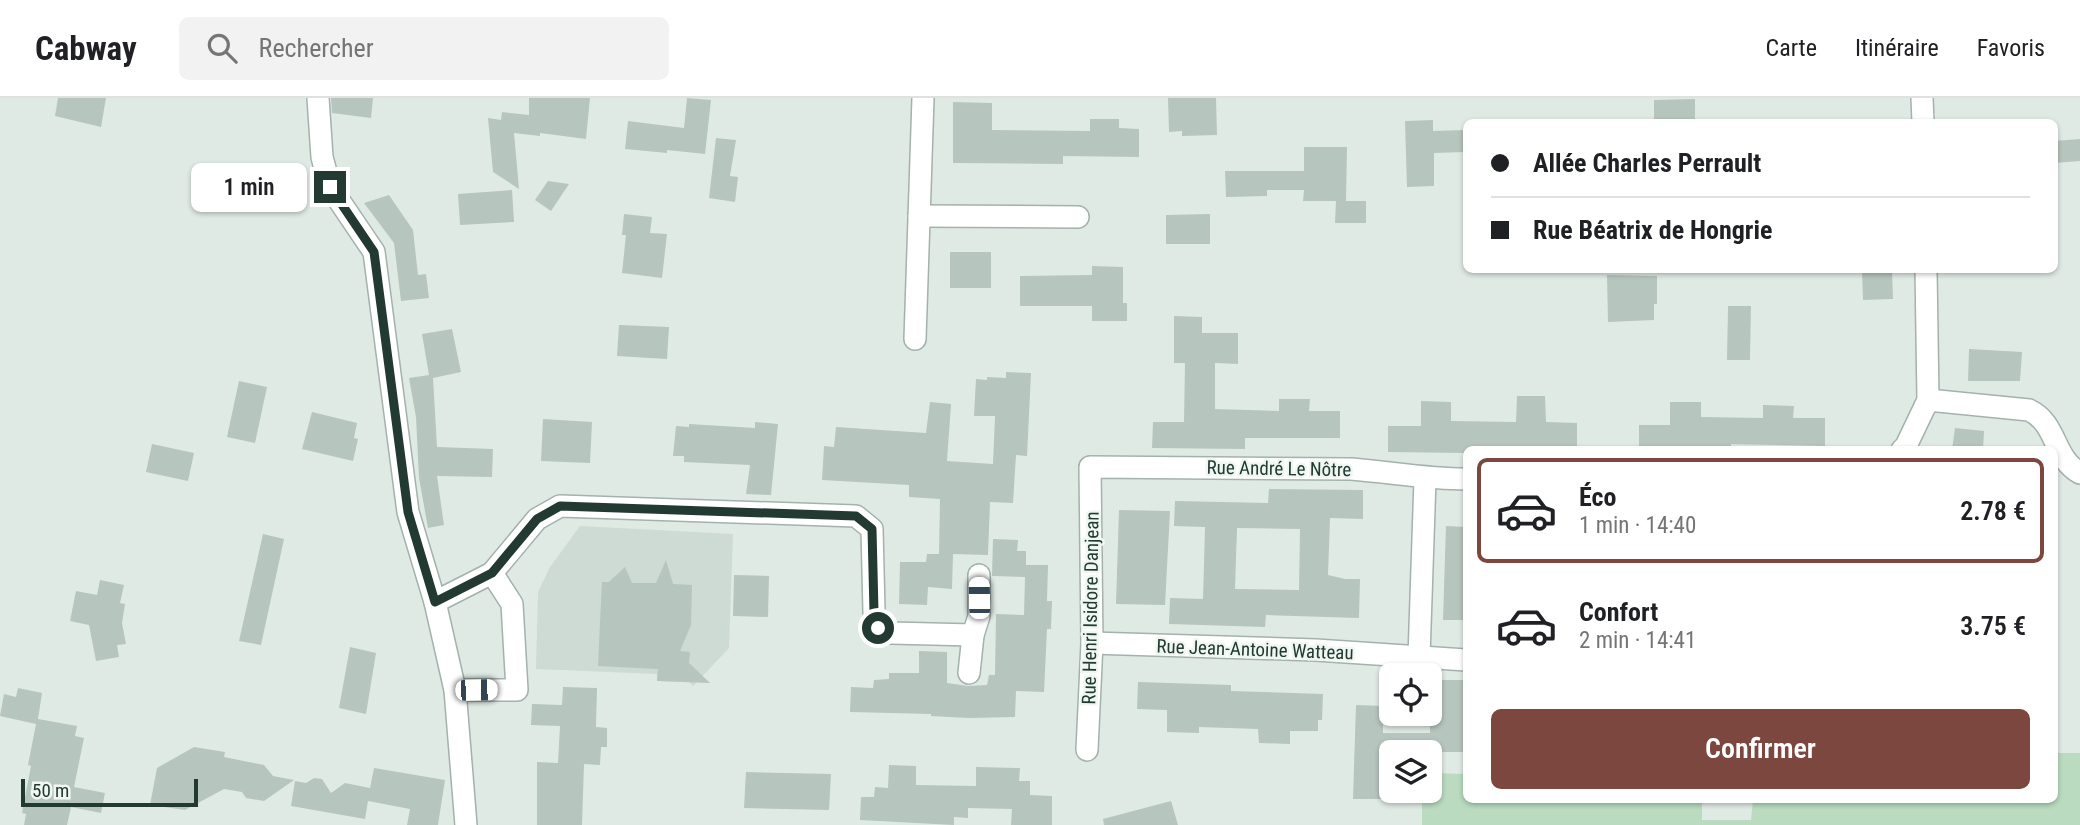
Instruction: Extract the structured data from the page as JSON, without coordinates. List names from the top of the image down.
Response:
{
  "streets": {
    "street": ["Rue André Le Nôtre", "Rue Henri Isidore Danjean", "Rue Jean-Antoine Watteau"]
  },
  "crossings": [
    ["Rue André Le Nôtre", "Rue Henri Isidore Danjean"],
    ["Rue Henri Isidore Danjean", "Rue Jean-Antoine Watteau"]
  ],
  "scale_bar": "50 m",
  "page": {
    "header": "Cabway",
    "search": "Rechercher",
    "nav": ["Carte", "Itinéraire", "Favoris"],
    "banner": ["Allée Charles Perrault", "Rue Béatrix de Hongrie"],
    "bubble": "1 min",
    "list": [
      {
        "name": "Éco",
        "note": "1 min · 14:40",
        "value": "2.78 €"
      },
      {
        "name": "Confort",
        "note": "2 min · 14:41",
        "value": "3.75 €"
      }
    ],
    "buttons": "Confirmer",
    "scale": "50 m"
  }
}
